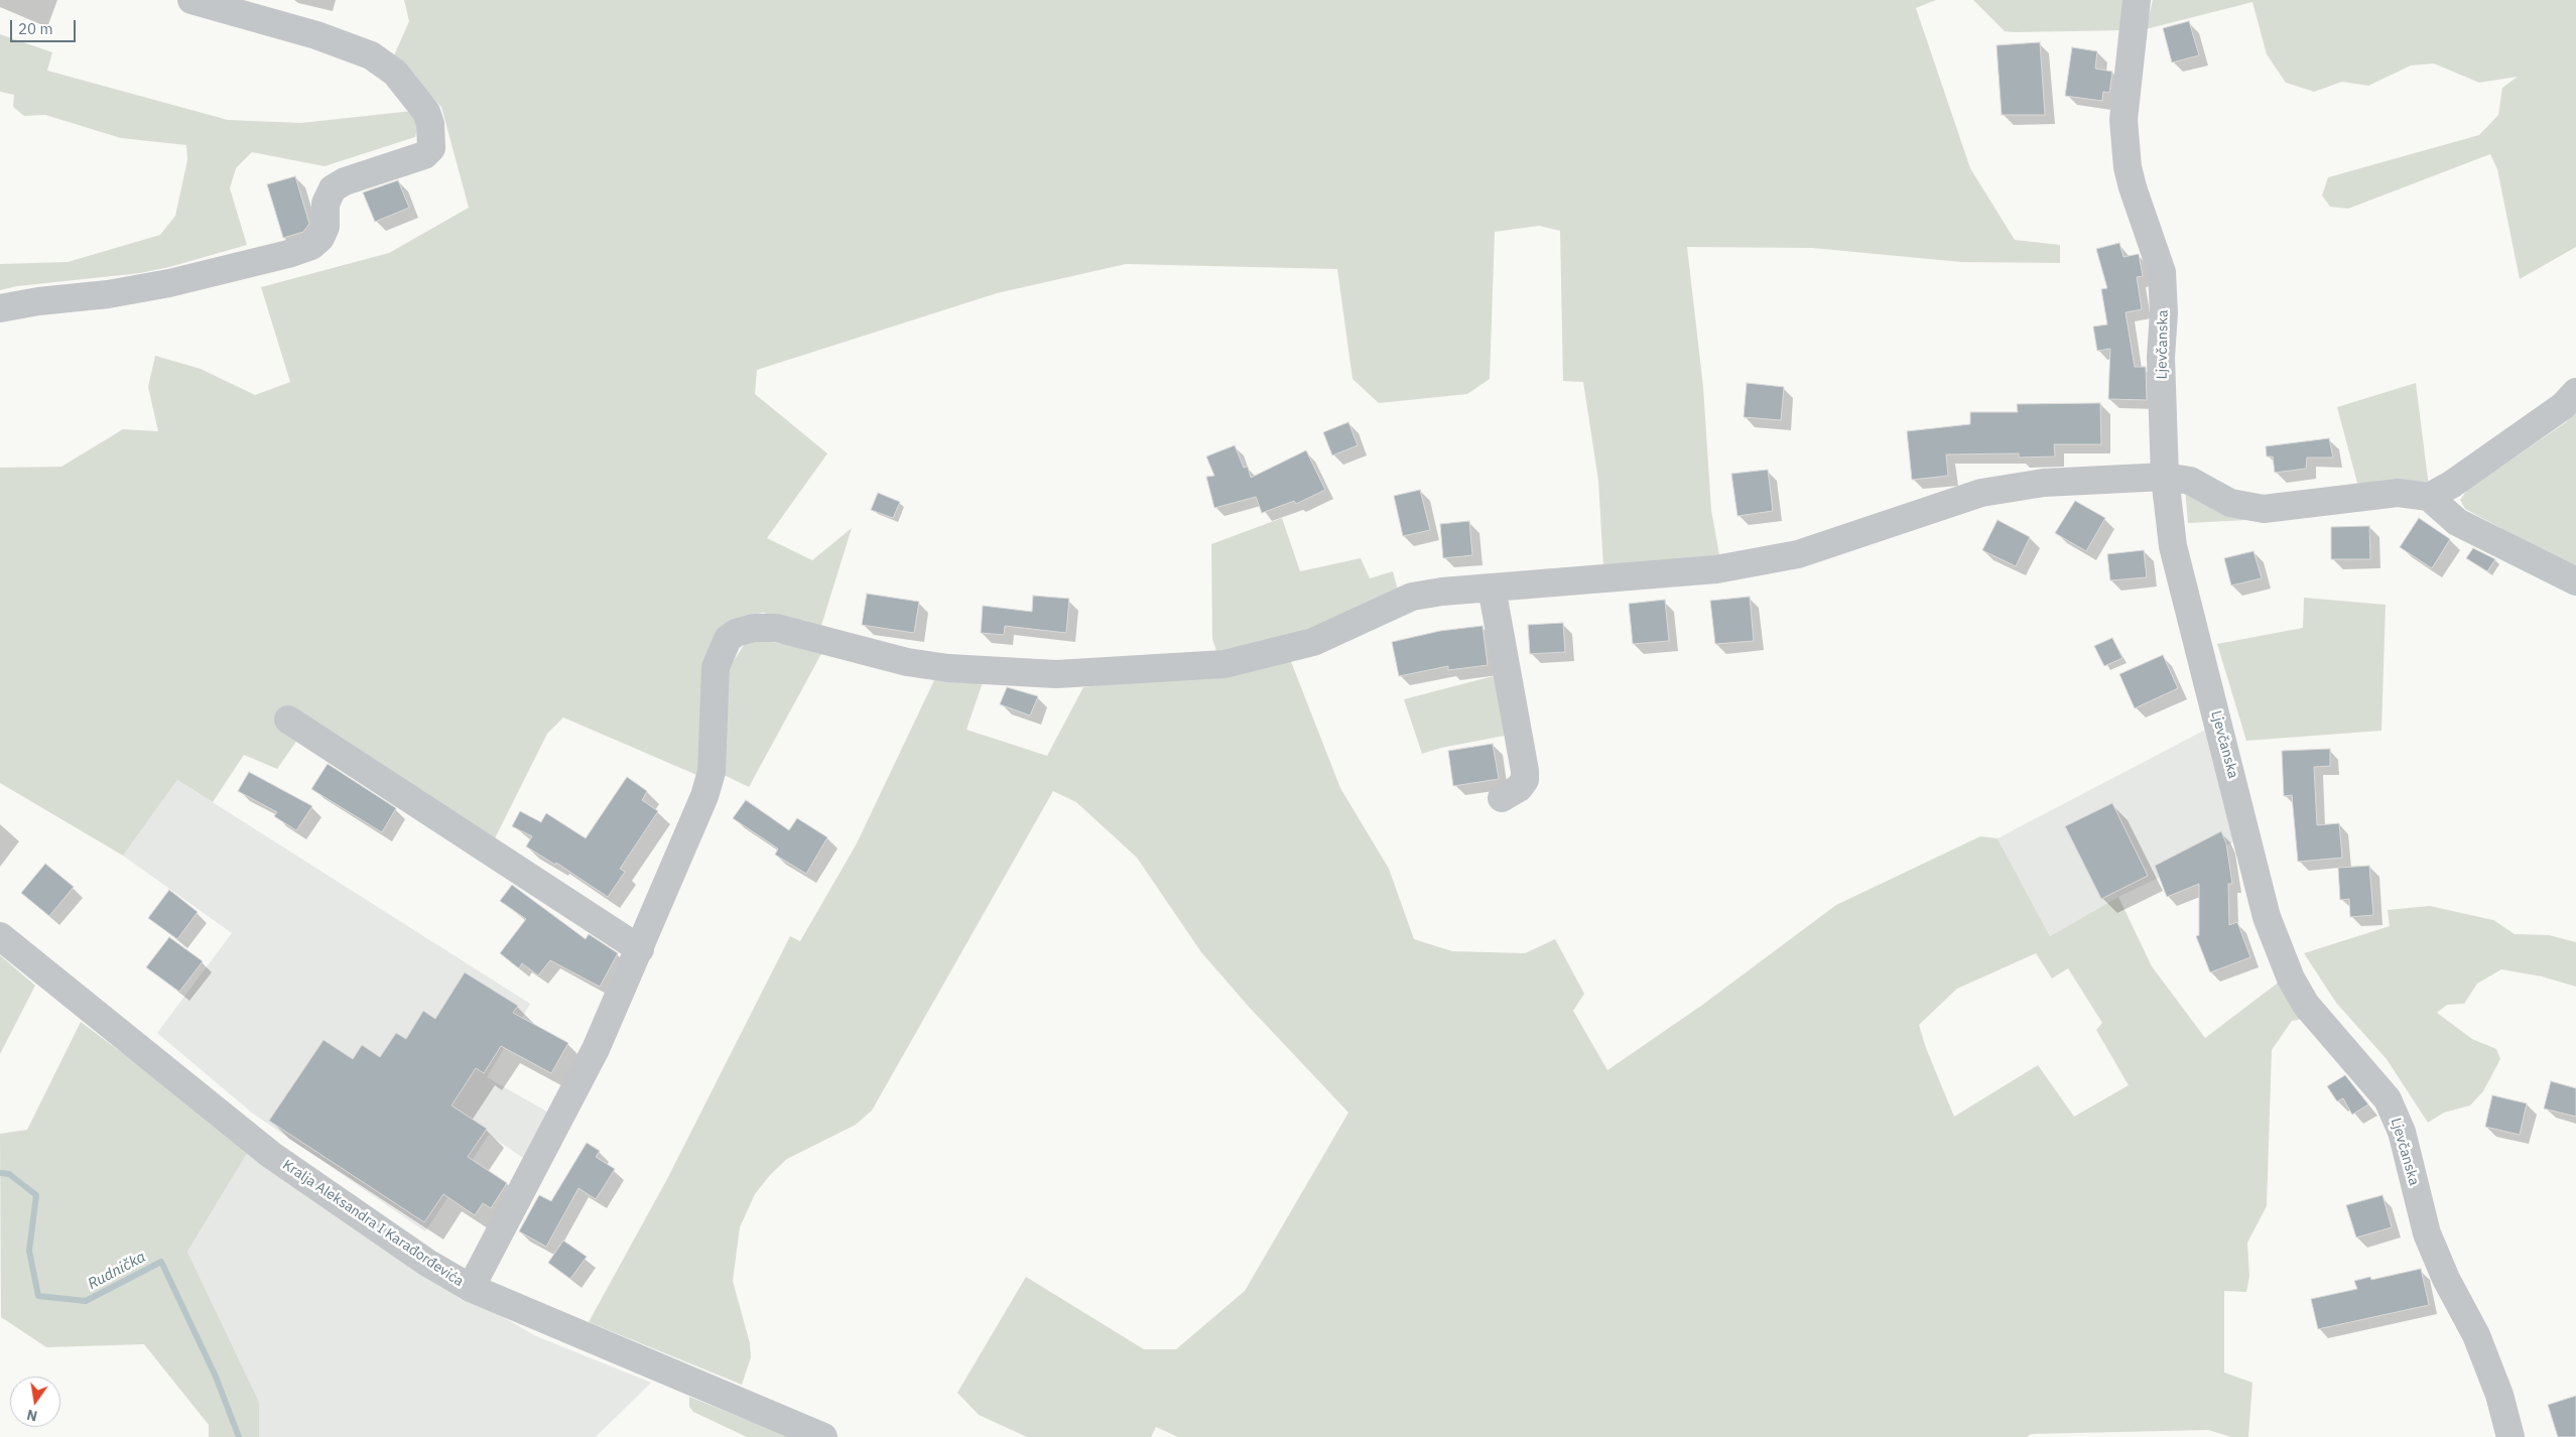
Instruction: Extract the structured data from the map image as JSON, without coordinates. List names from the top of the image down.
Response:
{
  "streets": {
    "street": ["Ljevčanska", "Kralja Aleksandra I Karađorđevića"]
  },
  "water": ["Rudnička"],
  "scale_bar": "20 m",
  "north": "bottom"
}
